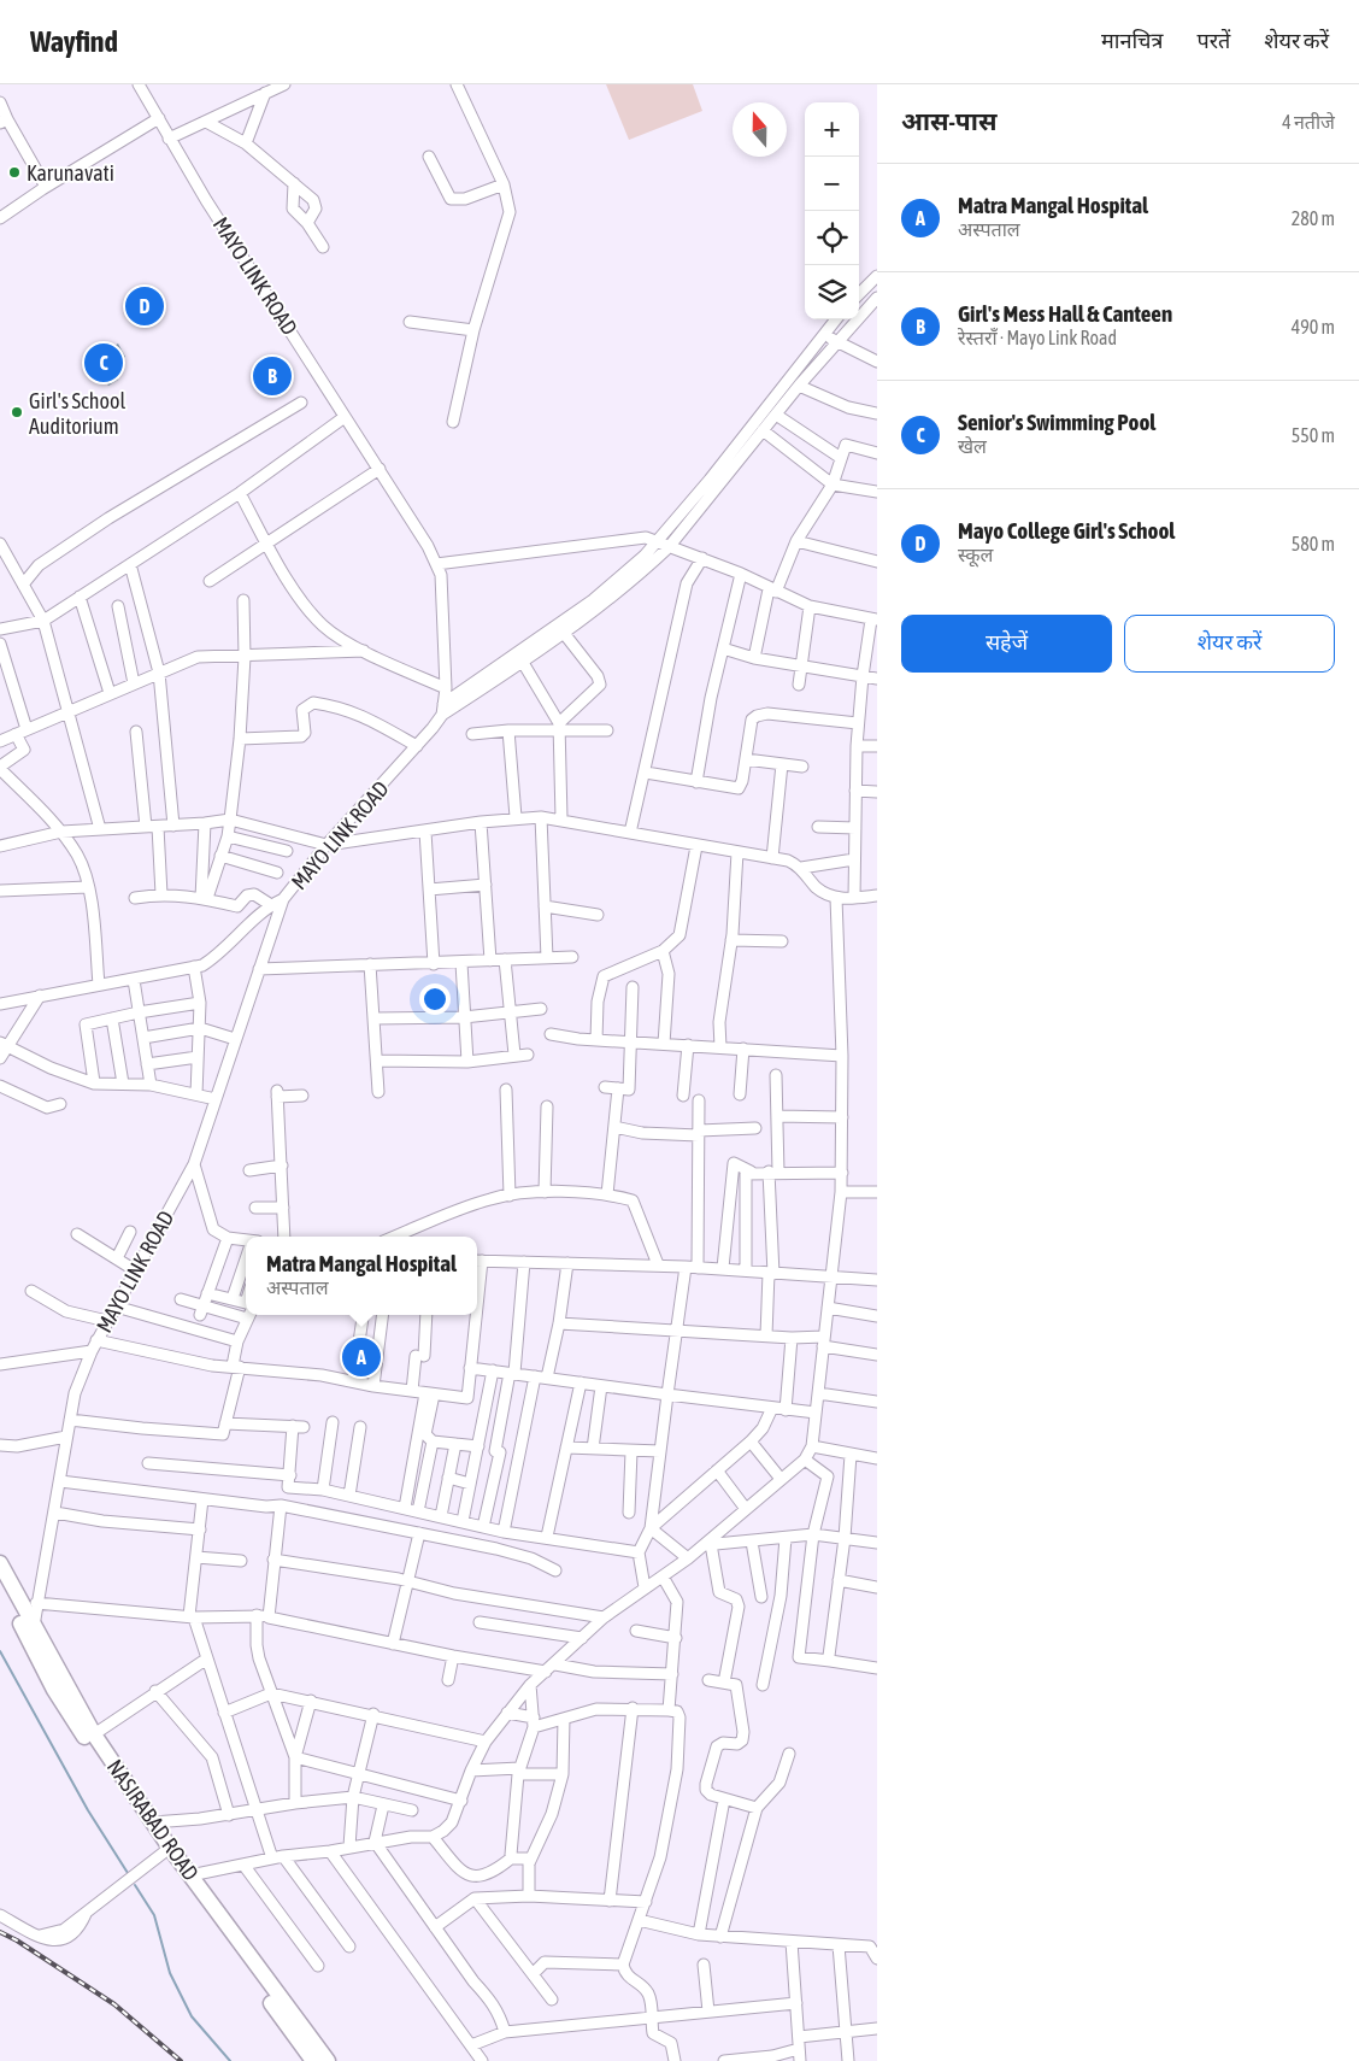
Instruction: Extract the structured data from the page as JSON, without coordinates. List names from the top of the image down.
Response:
{
  "streets": {
    "highway": ["NASIRABAD ROAD"],
    "street": ["MAYO LINK ROAD"]
  },
  "crossings": [
    ["MAYO LINK ROAD", "NASIRABAD ROAD"]
  ],
  "places": ["Karunavati", "Girl's School Auditorium"],
  "north": "top",
  "page": {
    "header": "Wayfind",
    "nav": ["मानचित्र", "परतें", "शेयर करें"],
    "heading": ["आस-पास", "4 नतीजे"],
    "map_buttons": ["+", "−"],
    "list": [
      {
        "mark": "A",
        "name": "Matra Mangal Hospital",
        "note": "अस्पताल",
        "value": "280 m"
      },
      {
        "mark": "B",
        "name": "Girl's Mess Hall & Canteen",
        "note": "रेस्तराँ · Mayo Link Road",
        "value": "490 m"
      },
      {
        "mark": "C",
        "name": "Senior's Swimming Pool",
        "note": "खेल",
        "value": "550 m"
      },
      {
        "mark": "D",
        "name": "Mayo College Girl's School",
        "note": "स्कूल",
        "value": "580 m"
      }
    ],
    "pins": [
      "D",
      "C",
      "B",
      "A"
    ],
    "buttons": ["सहेजें", "शेयर करें"],
    "popup": ["Matra Mangal Hospital", "अस्पताल"]
  }
}
